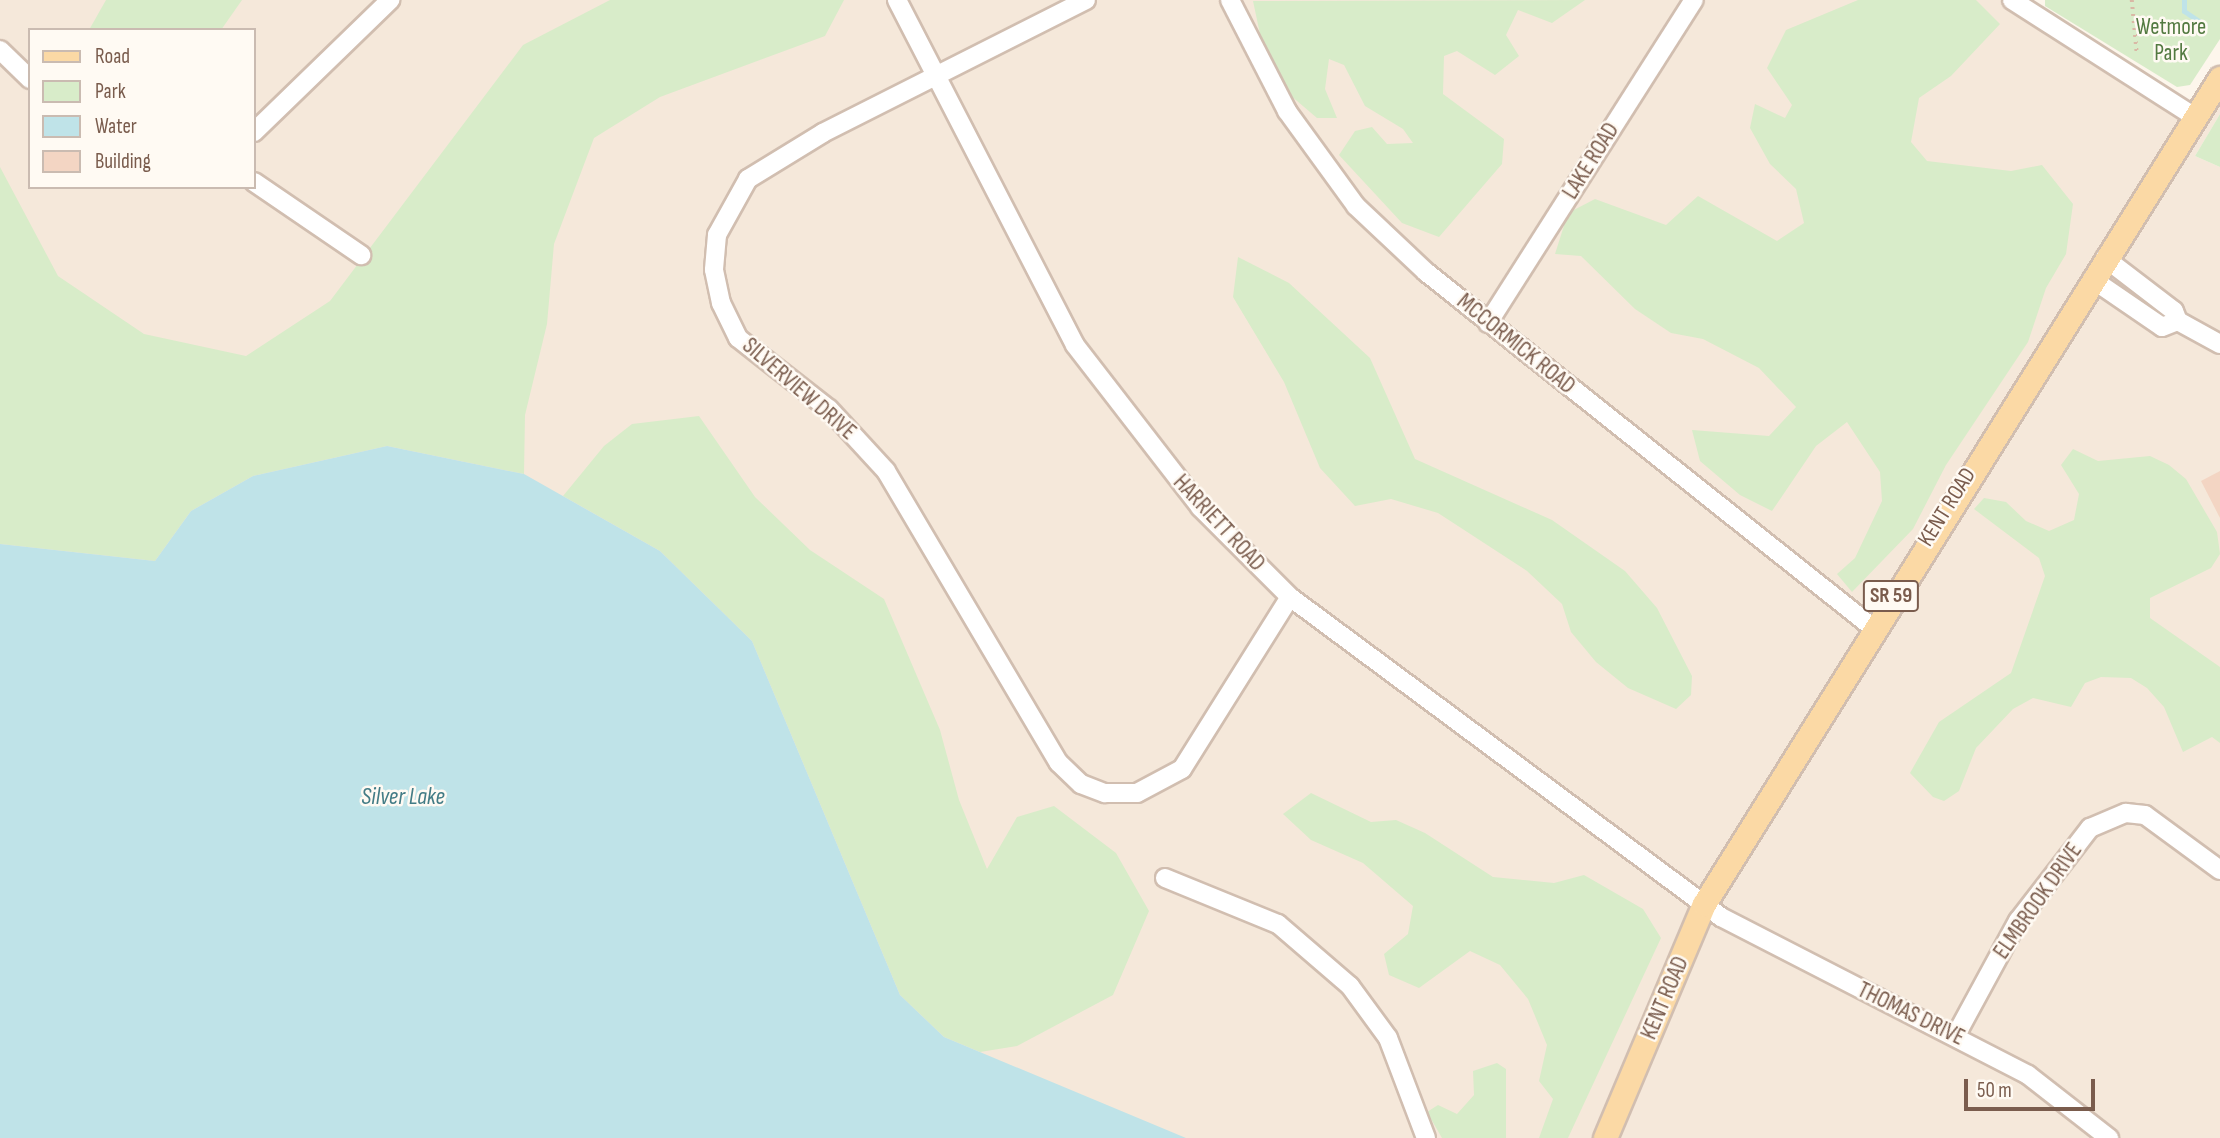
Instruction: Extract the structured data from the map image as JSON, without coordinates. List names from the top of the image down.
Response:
{
  "streets": {
    "main road": ["KENT ROAD", "SR 59"],
    "street": [
      "LAKE ROAD",
      "MCCORMICK ROAD",
      "SILVERVIEW DRIVE",
      "HARRIETT ROAD",
      "ELMBROOK DRIVE",
      "THOMAS DRIVE"
    ]
  },
  "crossings": [
    ["LAKE ROAD", "MCCORMICK ROAD"],
    ["MCCORMICK ROAD", "KENT ROAD"],
    ["SILVERVIEW DRIVE", "HARRIETT ROAD"],
    ["KENT ROAD", "HARRIETT ROAD"],
    ["KENT ROAD", "THOMAS DRIVE"],
    ["HARRIETT ROAD", "THOMAS DRIVE"],
    ["ELMBROOK DRIVE", "THOMAS DRIVE"]
  ],
  "water": ["Silver Lake"],
  "parks": ["Wetmore Park"],
  "legend": [
    "Road",
    "Park",
    "Water",
    "Building"
  ],
  "scale_bar": "50 m"
}
